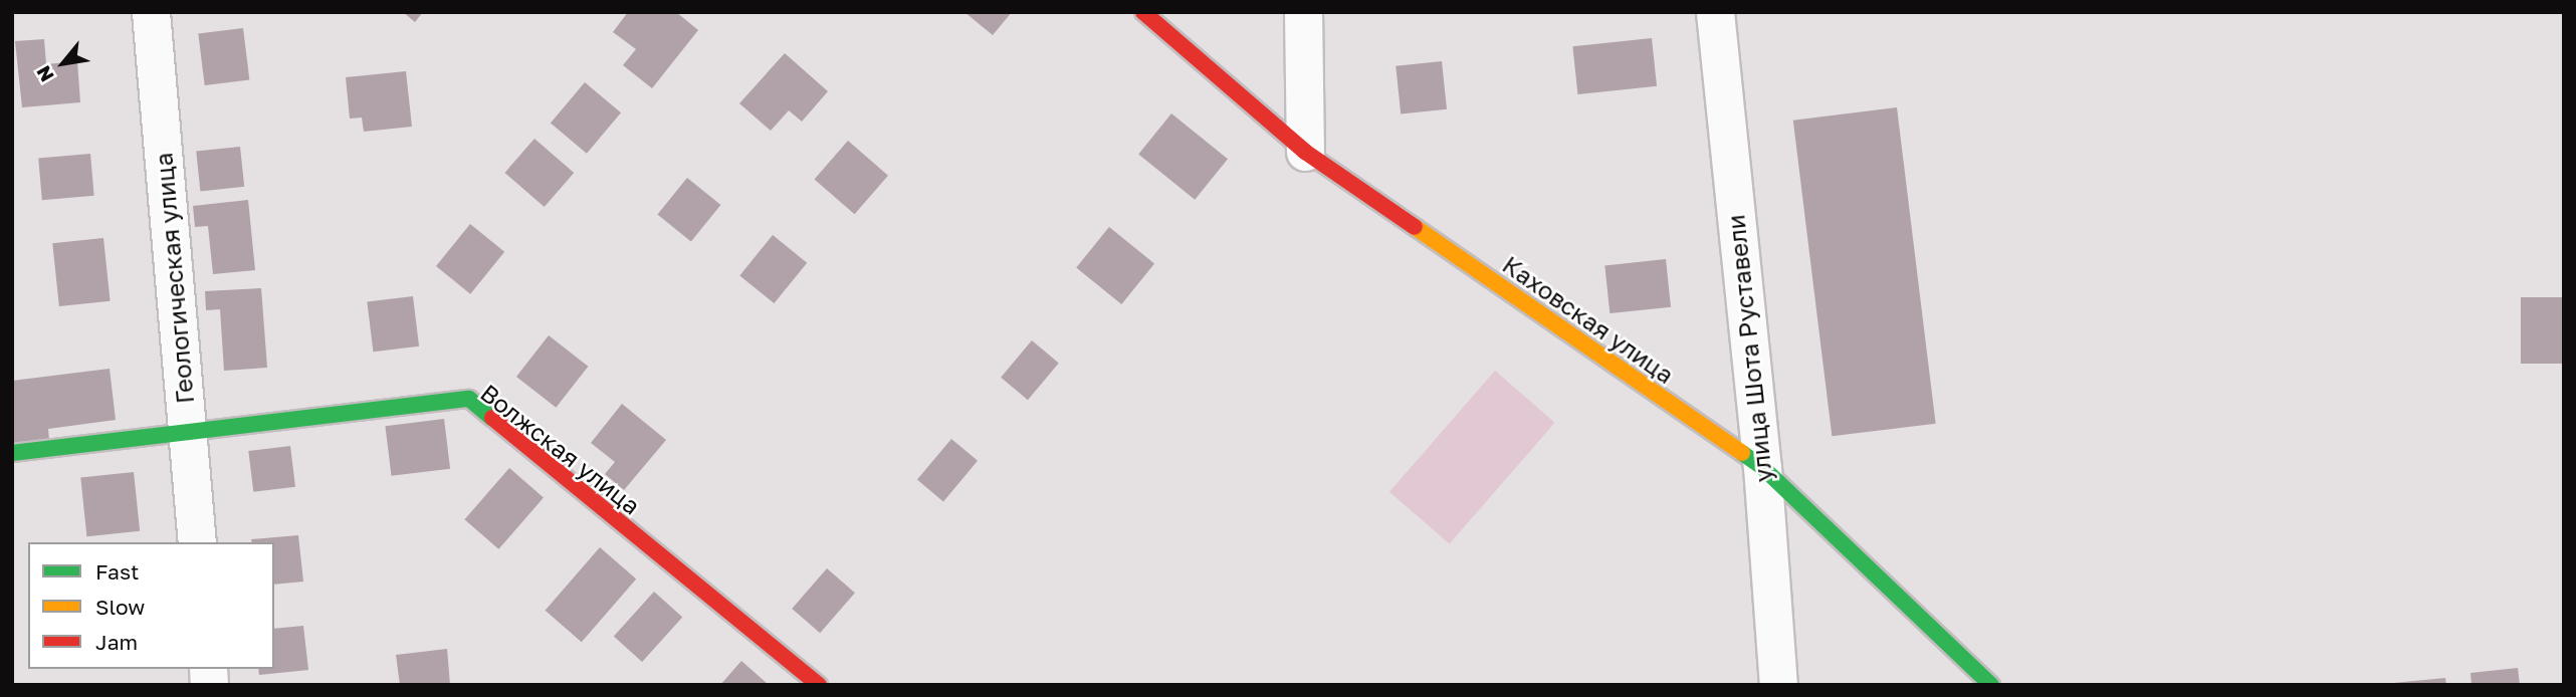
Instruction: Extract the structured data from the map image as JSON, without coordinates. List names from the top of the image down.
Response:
{
  "streets": {
    "street": [
      "Геологическая улица",
      "Каховская улица",
      "улица Шота Руставели",
      "Волжская улица"
    ]
  },
  "crossings": [
    ["Геологическая улица", "Волжская улица"],
    ["Каховская улица", "улица Шота Руставели"]
  ],
  "legend": ["Fast", "Slow", "Jam"],
  "north": "bottom left"
}
